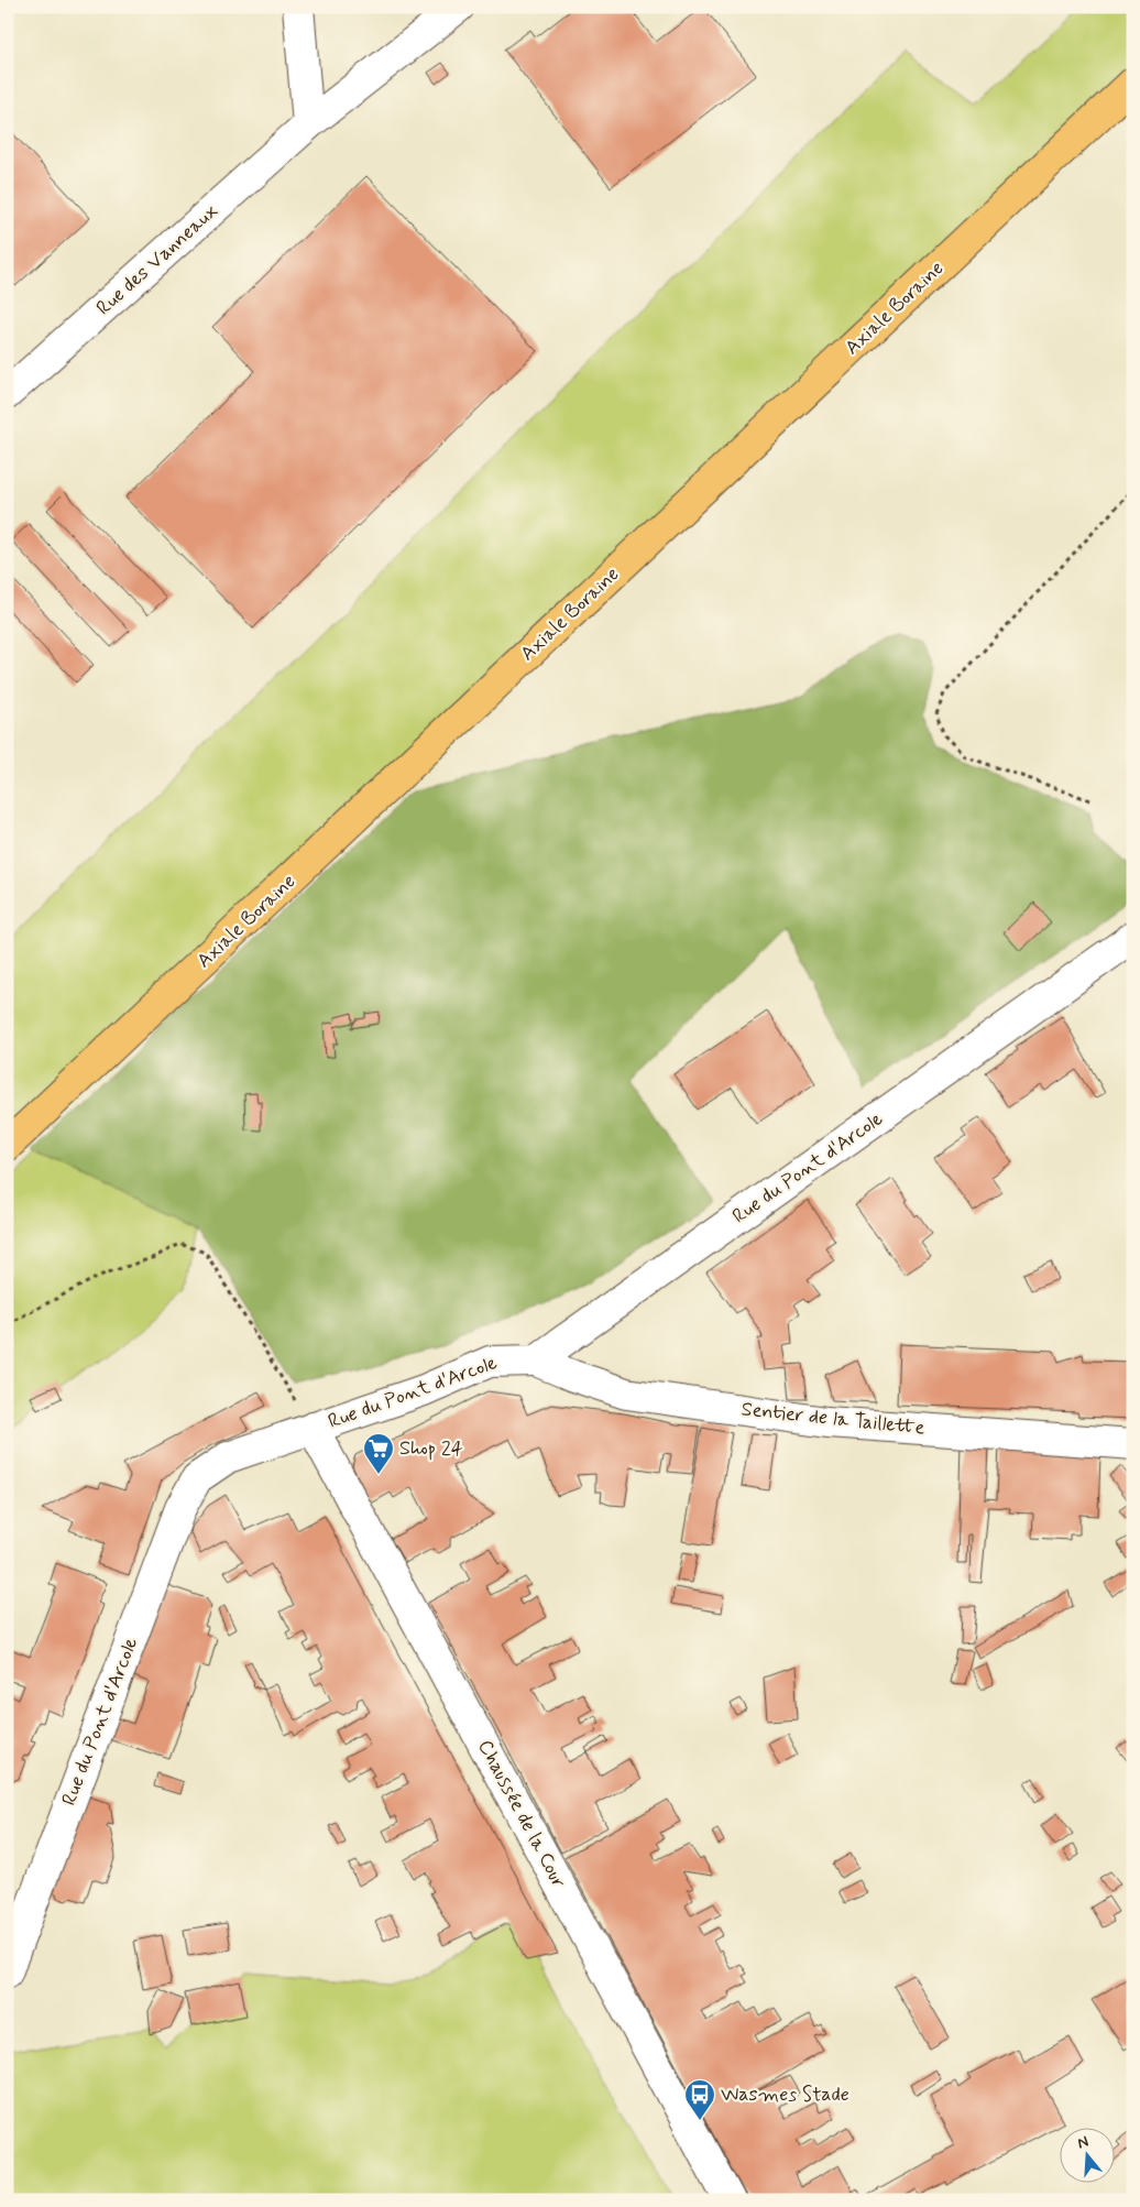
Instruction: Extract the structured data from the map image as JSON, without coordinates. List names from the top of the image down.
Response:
{
  "streets": {
    "main road": ["Axiale Boraine"],
    "street": [
      "Rue des Vanneaux",
      "Rue du Pont d'Arcole",
      "Sentier de la Taillette",
      "Chaussée de la Cour"
    ]
  },
  "crossings": [
    ["Rue du Pont d'Arcole", "Sentier de la Taillette"],
    ["Rue du Pont d'Arcole", "Chaussée de la Cour"]
  ],
  "places": {
    "supermarket": ["Shop 24"],
    "bus stop": ["Wasmes Stade"]
  },
  "north": "top"
}
